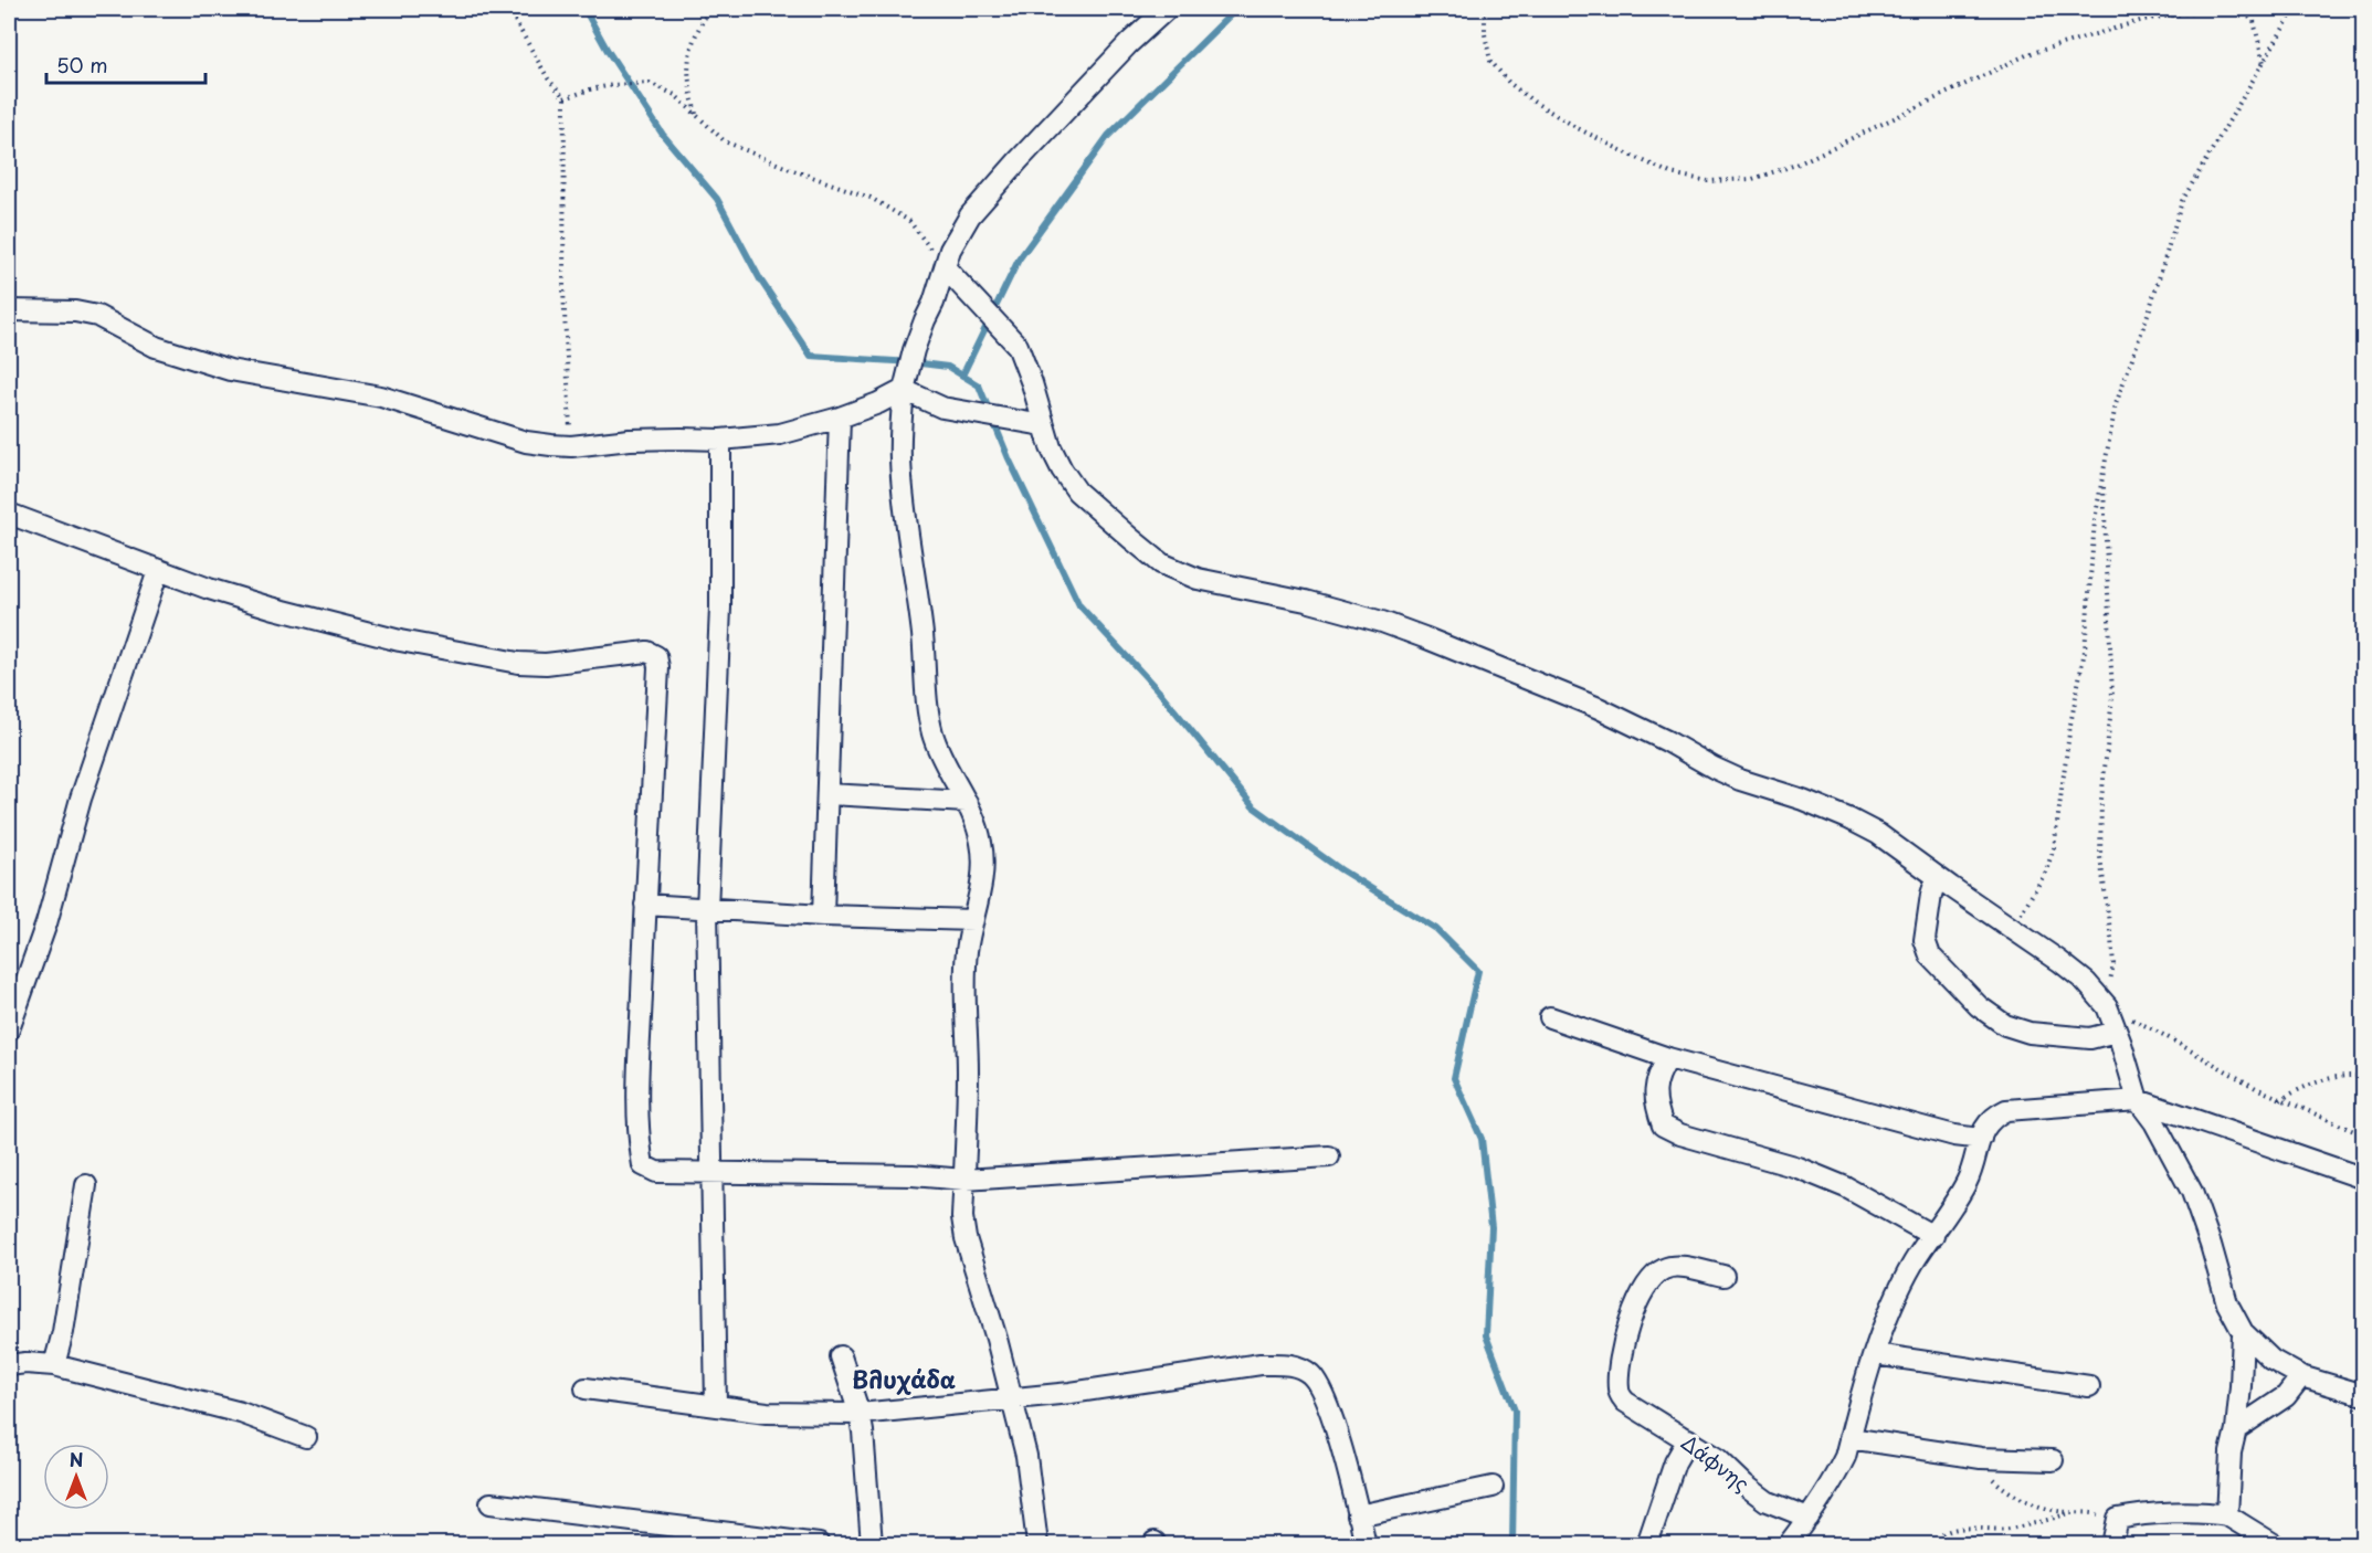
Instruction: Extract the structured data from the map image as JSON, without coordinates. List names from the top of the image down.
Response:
{
  "streets": {
    "street": ["Δάφνης"]
  },
  "districts": ["Βλυχάδα"],
  "scale_bar": "50 m",
  "north": "top"
}
